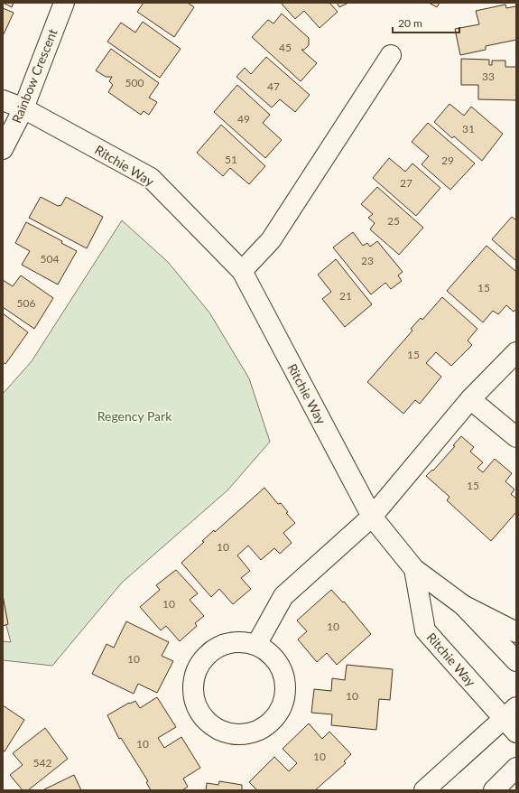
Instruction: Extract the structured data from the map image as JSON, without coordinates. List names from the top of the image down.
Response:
{
  "streets": {
    "street": ["Rainbow Crescent", "Ritchie Way"]
  },
  "crossings": [
    ["Rainbow Crescent", "Ritchie Way"]
  ],
  "parks": ["Regency Park"],
  "house_numbers": [
    "45",
    "33",
    "500",
    "47",
    "49",
    "31",
    "51",
    "29",
    "27",
    "25",
    "504",
    "23",
    "15",
    "21",
    "506",
    "15",
    "15",
    "10",
    "10",
    "10",
    "10",
    "10",
    "10",
    "10",
    "542"
  ],
  "scale_bar": "20 m"
}
